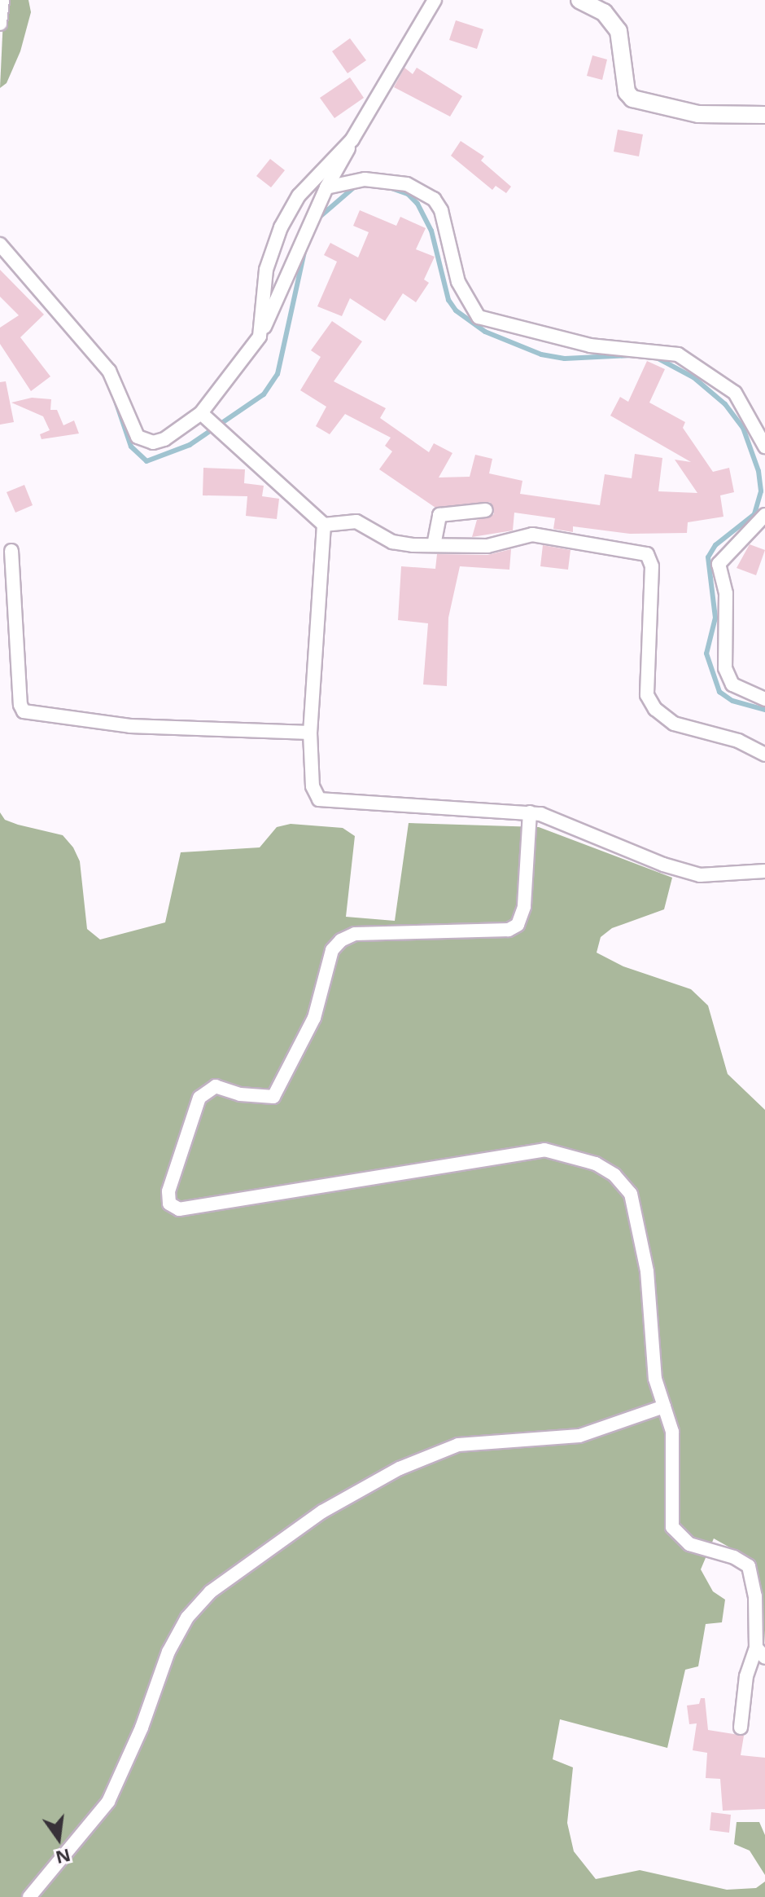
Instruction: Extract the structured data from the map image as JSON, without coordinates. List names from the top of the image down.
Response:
{
  "north": "bottom"
}
